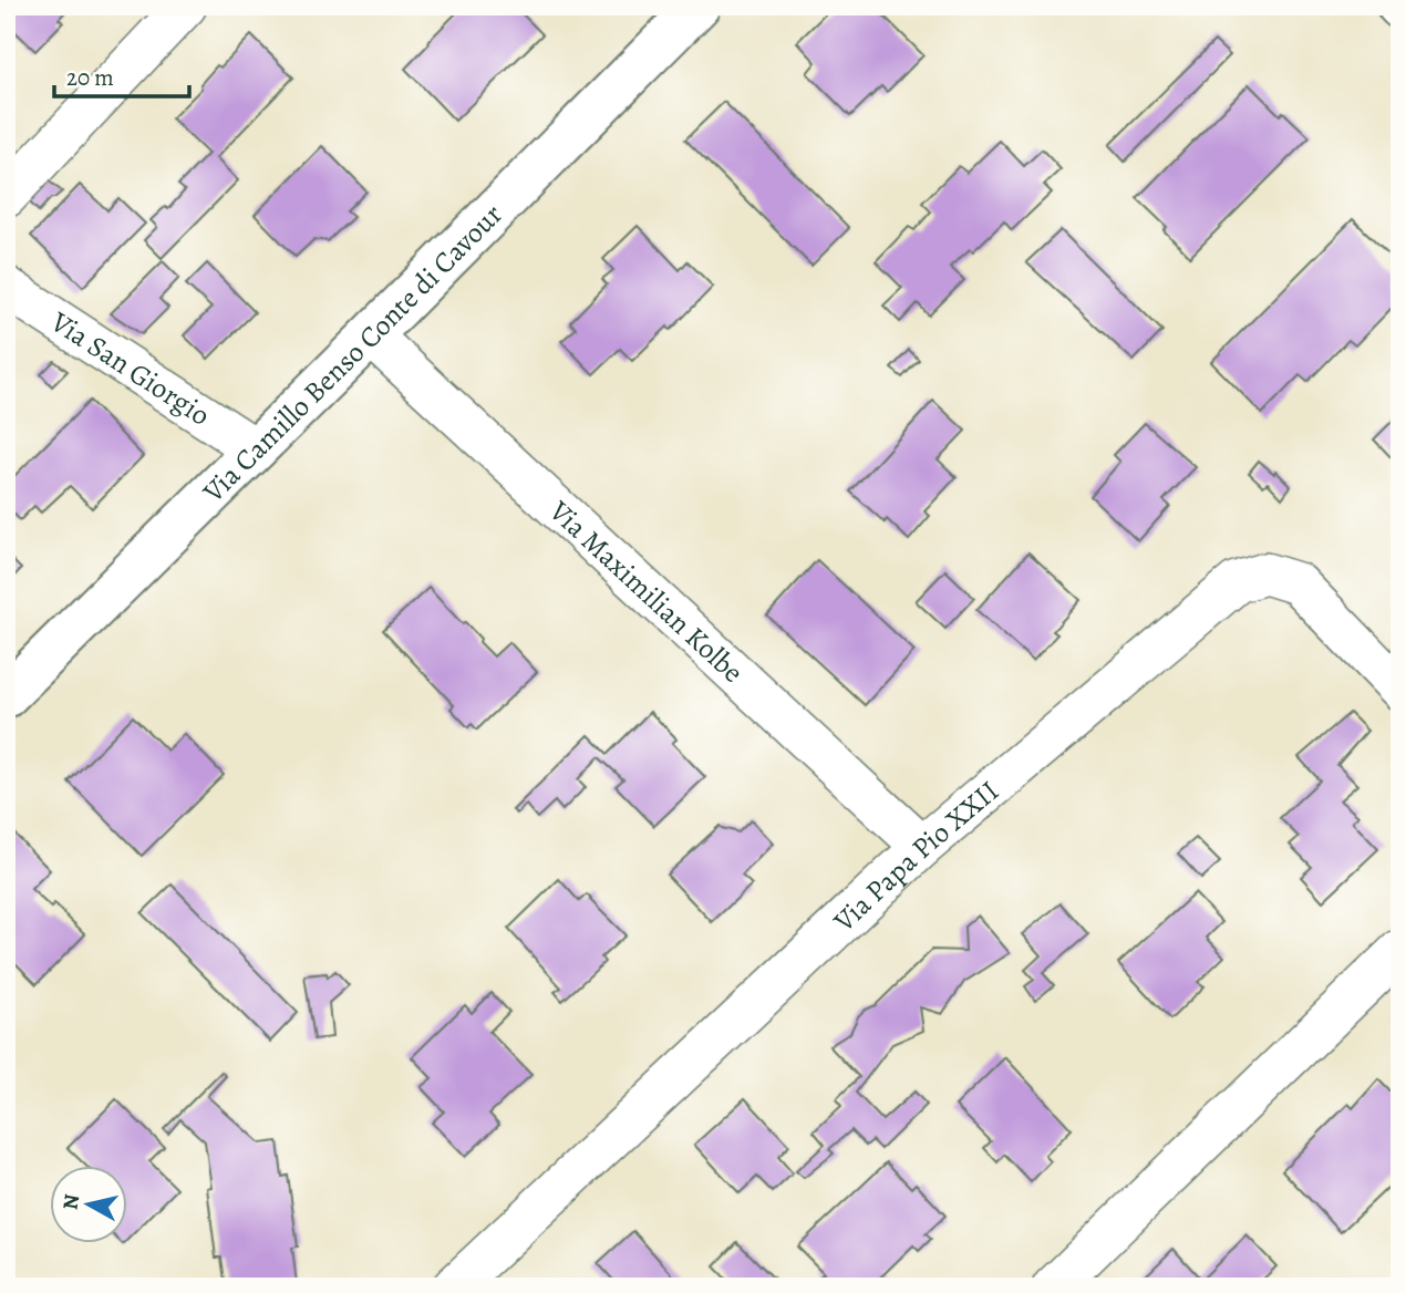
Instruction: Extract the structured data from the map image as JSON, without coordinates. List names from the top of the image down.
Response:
{
  "streets": {
    "street": [
      "Via Camillo Benso Conte di Cavour",
      "Via San Giorgio",
      "Via Maximilian Kolbe",
      "Via Papa Pio XXII"
    ]
  },
  "crossings": [
    ["Via Camillo Benso Conte di Cavour", "Via San Giorgio"],
    ["Via Camillo Benso Conte di Cavour", "Via Maximilian Kolbe"],
    ["Via Maximilian Kolbe", "Via Papa Pio XXII"]
  ],
  "scale_bar": "20 m",
  "north": "left"
}
